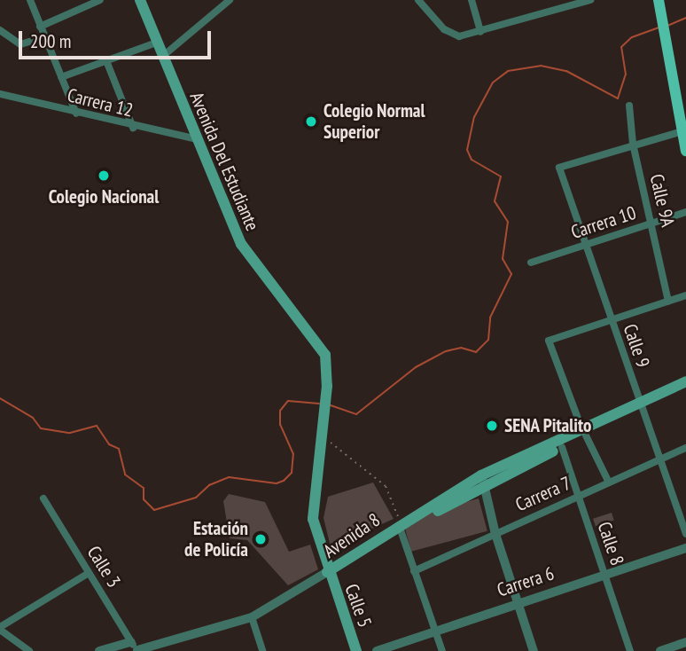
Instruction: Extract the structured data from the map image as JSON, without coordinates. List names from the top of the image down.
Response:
{
  "streets": {
    "main road": ["Avenida Del Estudiante", "Avenida 8", "Calle 5"],
    "street": [
      "Carrera 12",
      "Calle 9A",
      "Carrera 10",
      "Calle 9",
      "Carrera 7",
      "Calle 8",
      "Calle 3",
      "Carrera 6"
    ]
  },
  "crossings": [
    ["Carrera 12", "Avenida Del Estudiante"],
    ["Avenida Del Estudiante", "Avenida 8"],
    ["Avenida Del Estudiante", "Calle 5"],
    ["Calle 9A", "Carrera 10"],
    ["Calle 9A", "Calle 9"],
    ["Carrera 10", "Calle 9"],
    ["Calle 9", "Carrera 7"],
    ["Calle 9", "Avenida 8"],
    ["Carrera 7", "Calle 8"],
    ["Avenida 8", "Calle 8"],
    ["Avenida 8", "Calle 5"],
    ["Calle 8", "Carrera 6"]
  ],
  "places": [
    "Colegio Normal Superior",
    "Colegio Nacional",
    "SENA Pitalito",
    "Estación de Policía"
  ],
  "scale_bar": "200 m"
}
